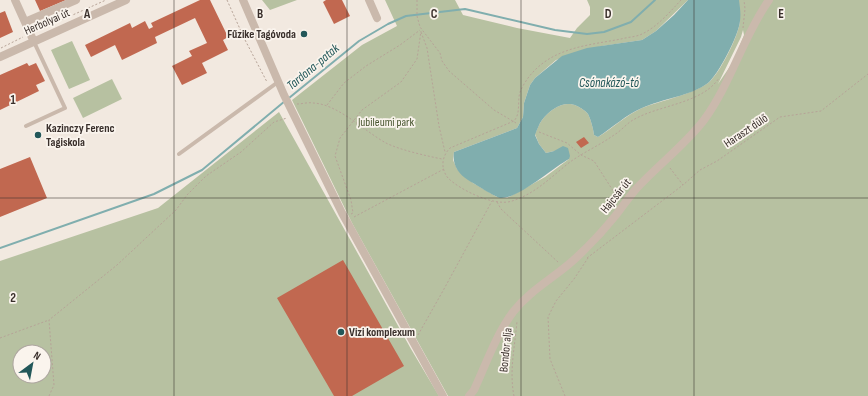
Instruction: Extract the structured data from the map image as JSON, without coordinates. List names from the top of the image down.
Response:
{
  "streets": {
    "street": ["Herbolyai út", "Hajcsár út"],
    "path": ["Haraszt dűlő", "Bondor alja"]
  },
  "water": ["Tardona-patak", "Csónakázó-tó"],
  "parks": ["Jubileumi park"],
  "places": ["Fűzike Tagóvoda", "Kazinczy Ferenc Tagiskola", "Vizi komplexum"],
  "north": "top right",
  "grid": {
    "columns": [
      "A",
      "B",
      "C",
      "D",
      "E"
    ],
    "rows": ["1", "2"]
  }
}
